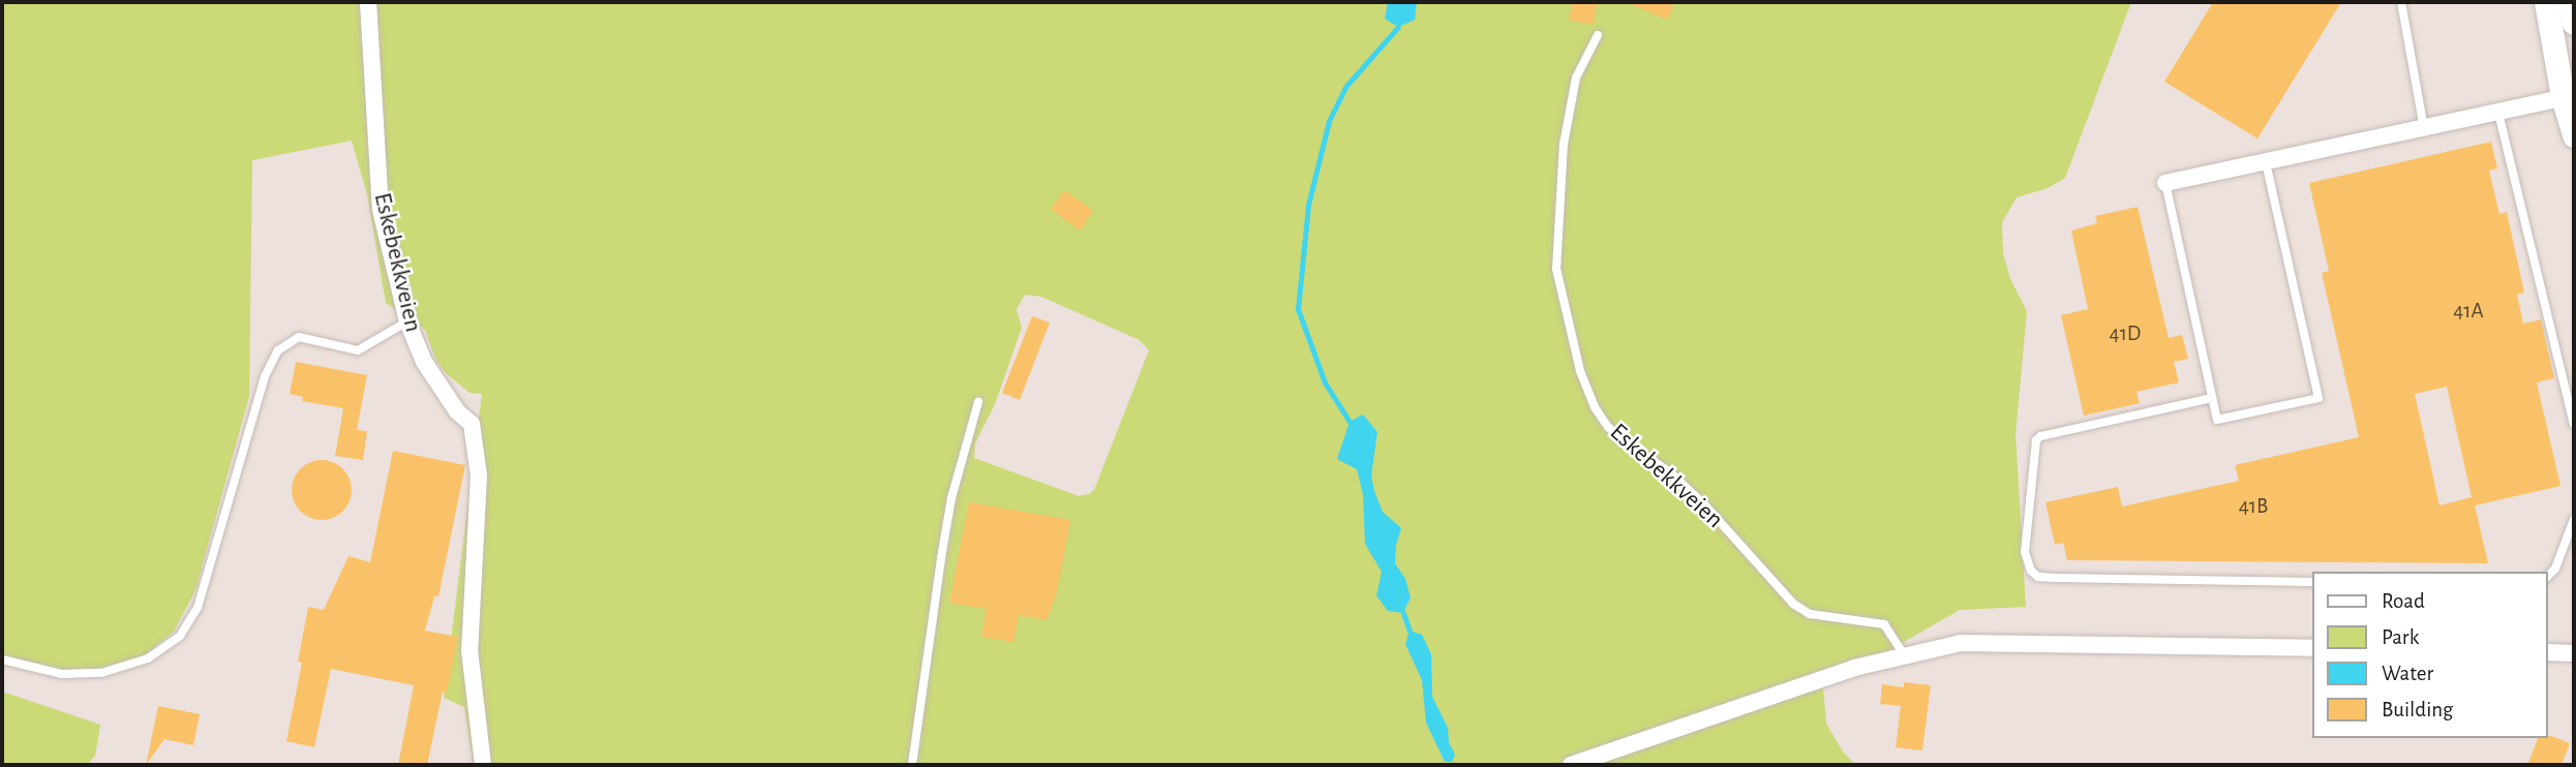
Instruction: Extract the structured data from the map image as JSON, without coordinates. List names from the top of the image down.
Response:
{
  "streets": {
    "street": ["Eskebekkveien"]
  },
  "house_numbers": ["41A", "41D", "41B"],
  "legend": [
    "Road",
    "Park",
    "Water",
    "Building"
  ]
}
